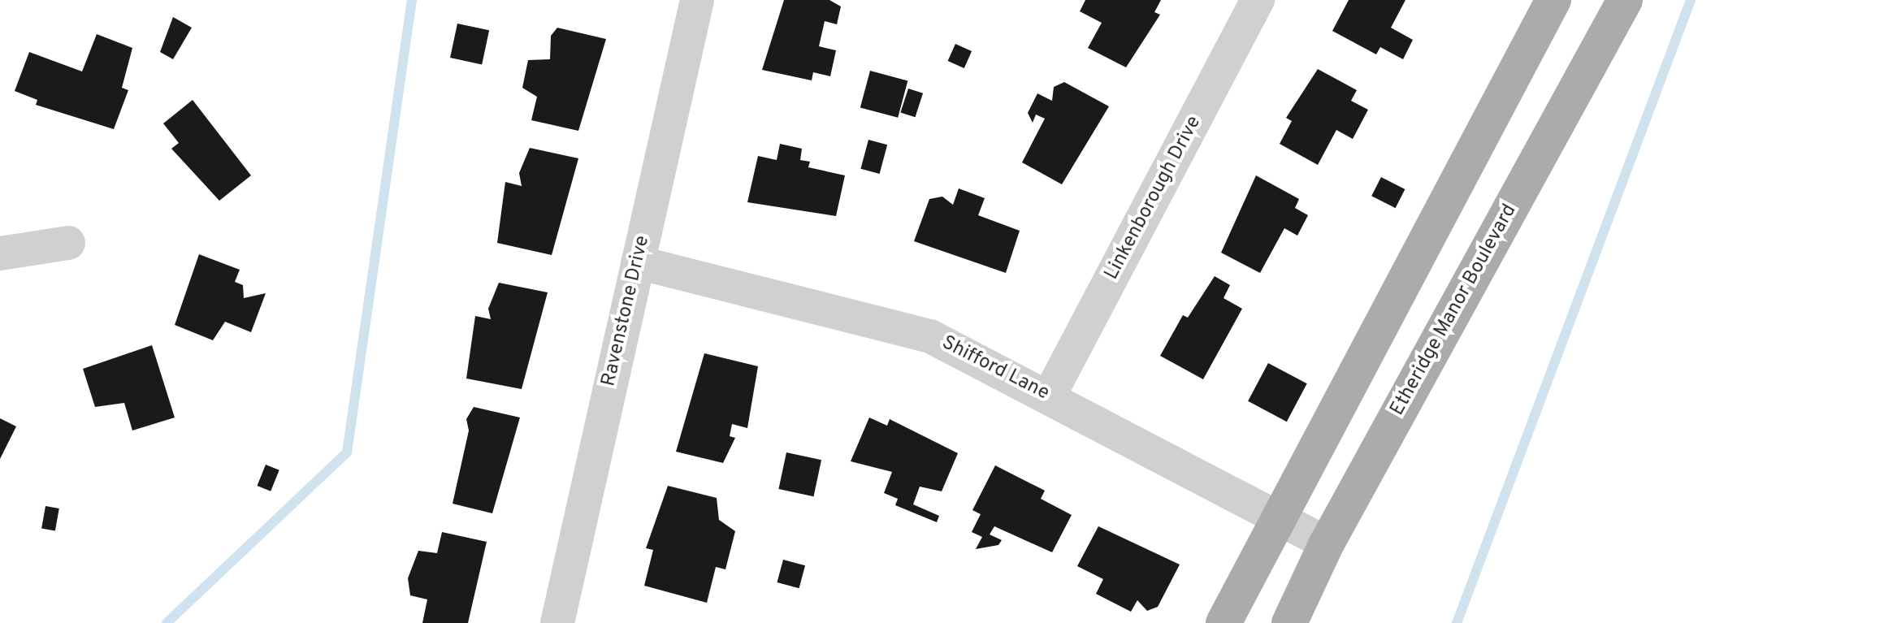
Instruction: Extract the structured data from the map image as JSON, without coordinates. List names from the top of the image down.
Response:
{
  "streets": {
    "main road": ["Etheridge Manor Boulevard"],
    "street": ["Linkenborough Drive", "Ravenstone Drive", "Shifford Lane"]
  },
  "crossings": [
    ["Linkenborough Drive", "Shifford Lane"],
    ["Etheridge Manor Boulevard", "Shifford Lane"],
    ["Ravenstone Drive", "Shifford Lane"]
  ]
}
